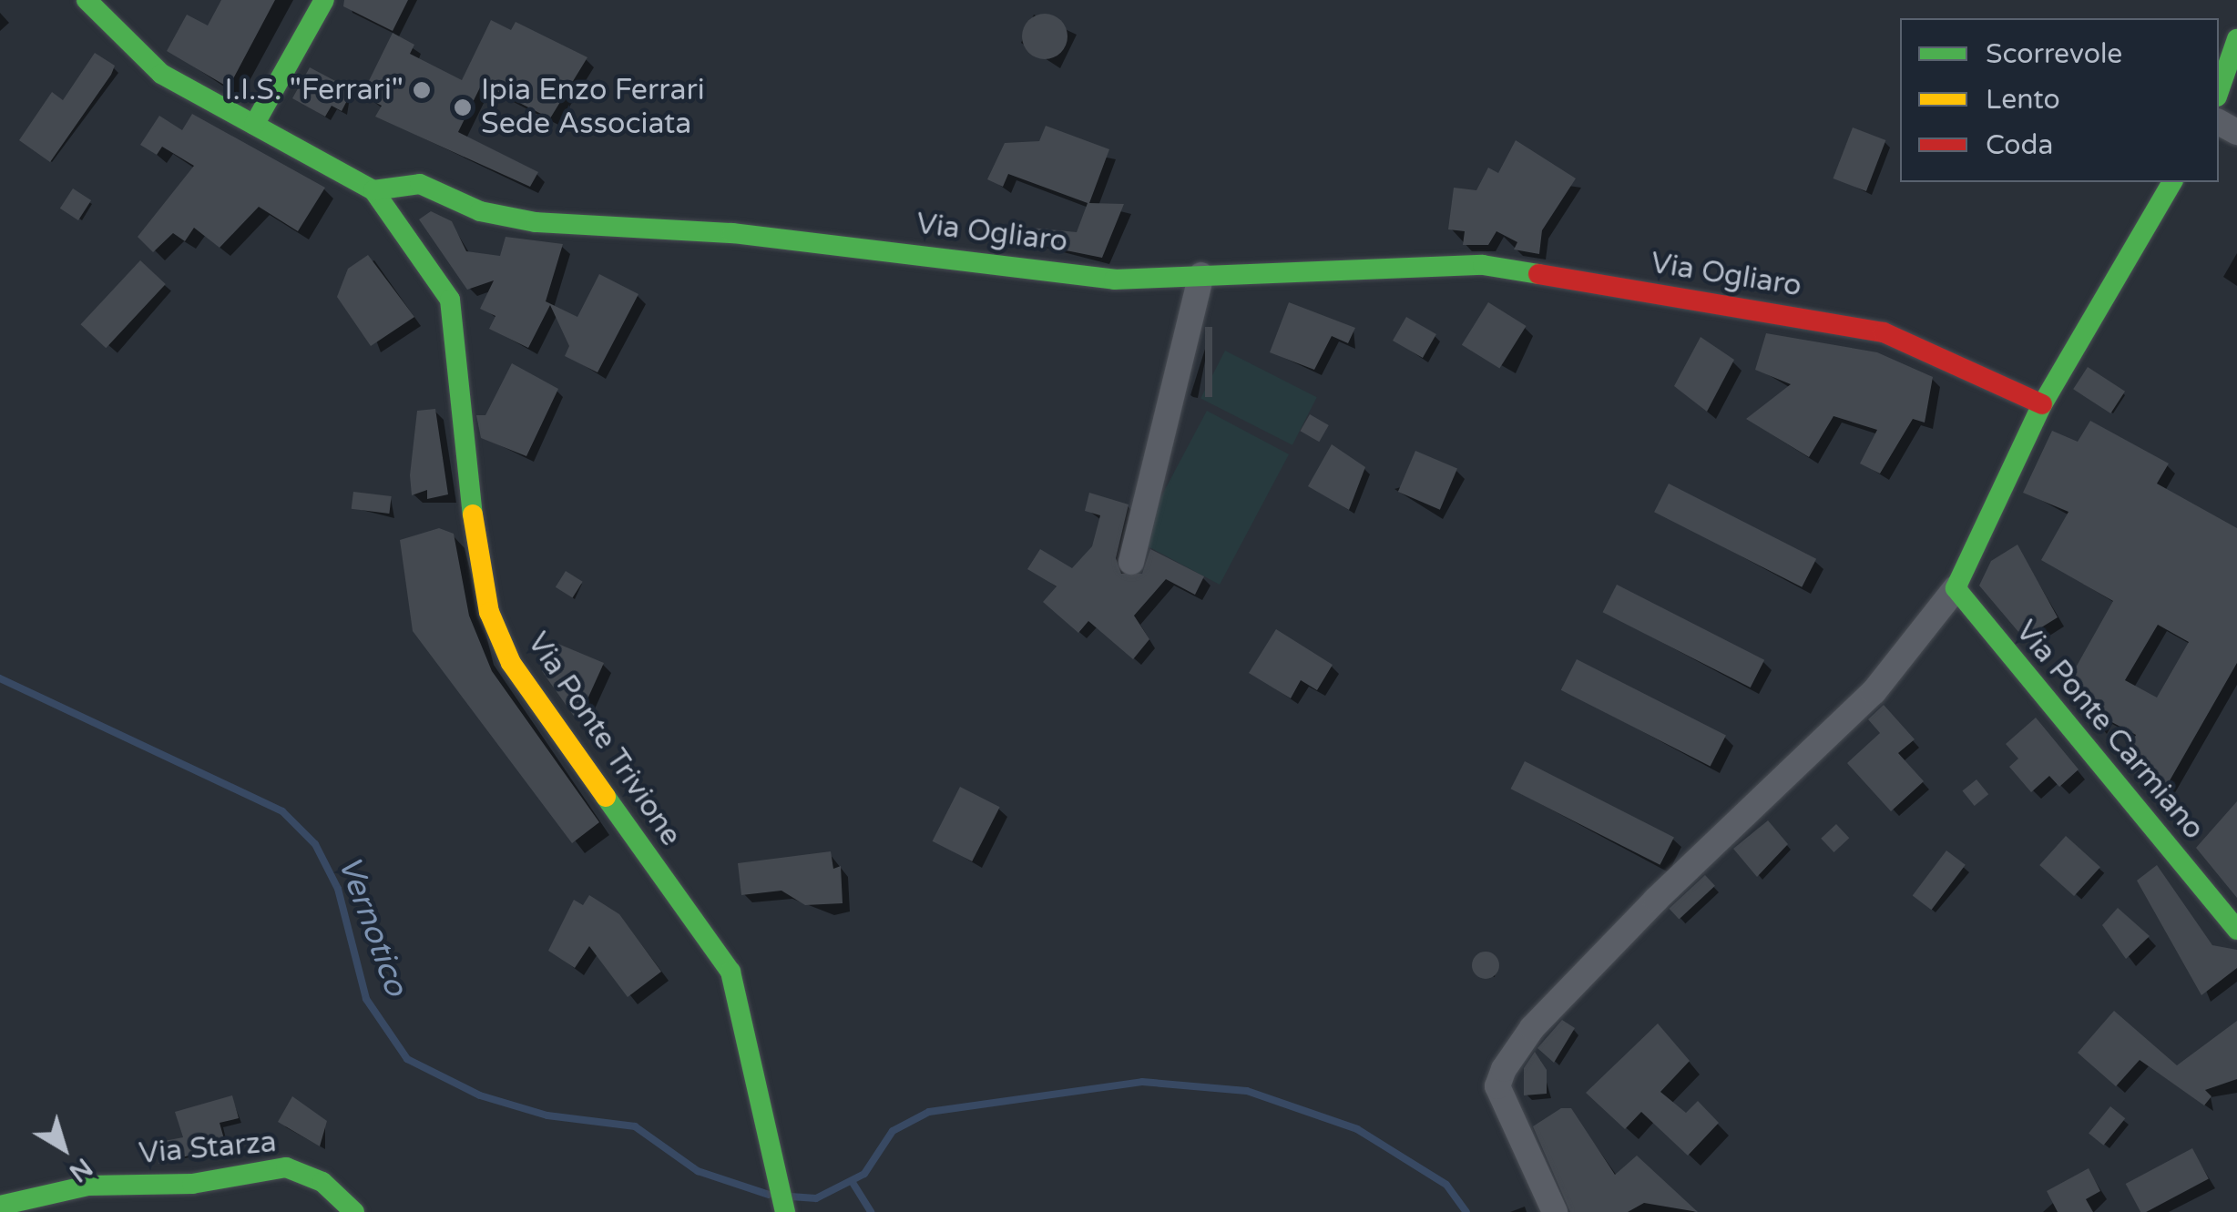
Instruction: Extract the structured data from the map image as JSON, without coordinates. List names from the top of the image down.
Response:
{
  "streets": {
    "street": [
      "Via Ogliaro",
      "Via Ponte Carmiano",
      "Via Ponte Trivione",
      "Via Starza"
    ]
  },
  "crossings": [
    ["Via Ogliaro", "Via Ponte Trivione"]
  ],
  "water": ["Vernotico"],
  "places": ["I.I.S. \"Ferrari\"", "Ipia Enzo Ferrari Sede Associata"],
  "legend": ["Scorrevole", "Lento", "Coda"],
  "north": "bottom right"
}
